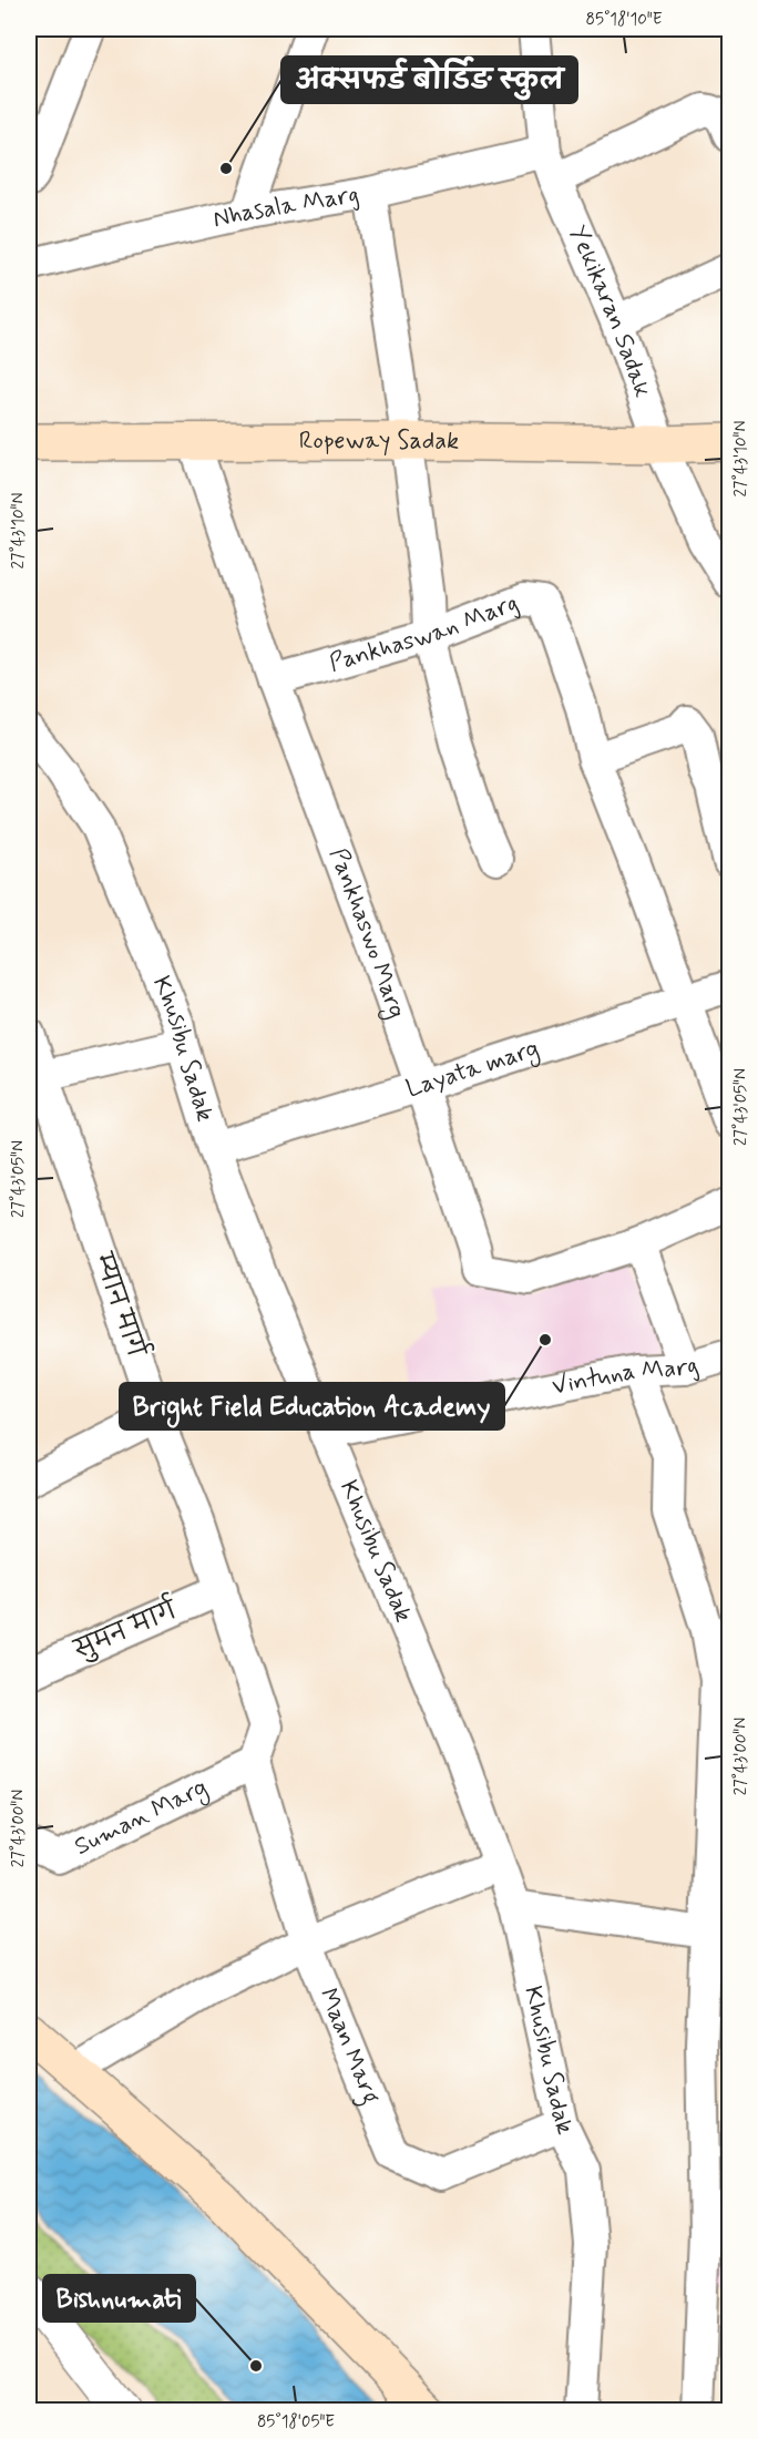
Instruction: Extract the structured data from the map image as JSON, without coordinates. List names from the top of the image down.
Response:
{
  "streets": {
    "main road": ["Ropeway Sadak"],
    "street": [
      "Nhasala Marg",
      "Yekikaran Sadak",
      "Pankhaswan Marg",
      "Pankhaswo Marg",
      "Khusibu Sadak",
      "Layata marg",
      "म्यान मार्ग",
      "Vintuna Marg",
      "सुमन मार्ग",
      "Suman Marg",
      "Maan Marg"
    ]
  },
  "crossings": [
    ["Nhasala Marg", "Yekikaran Sadak"],
    ["Yekikaran Sadak", "Ropeway Sadak"],
    ["Ropeway Sadak", "Pankhaswo Marg"],
    ["Pankhaswan Marg", "Pankhaswo Marg"],
    ["Pankhaswo Marg", "Layata marg"],
    ["Khusibu Sadak", "Layata marg"],
    ["Khusibu Sadak", "Vintuna Marg"],
    ["Khusibu Sadak", "Maan Marg"],
    ["म्यान मार्ग", "सुमन मार्ग"],
    ["म्यान मार्ग", "Suman Marg"],
    ["म्यान मार्ग", "Maan Marg"],
    ["Suman Marg", "Maan Marg"]
  ],
  "places": ["अक्सफर्ड बोर्डिङ स्कुल", "Bright Field Education Academy", "Bishnumati"],
  "coordinates": [
    "85°18'10\"E",
    "27°43'10\"N",
    "27°43'05\"N",
    "27°43'00\"N",
    "85°18'05\"E"
  ]
}
